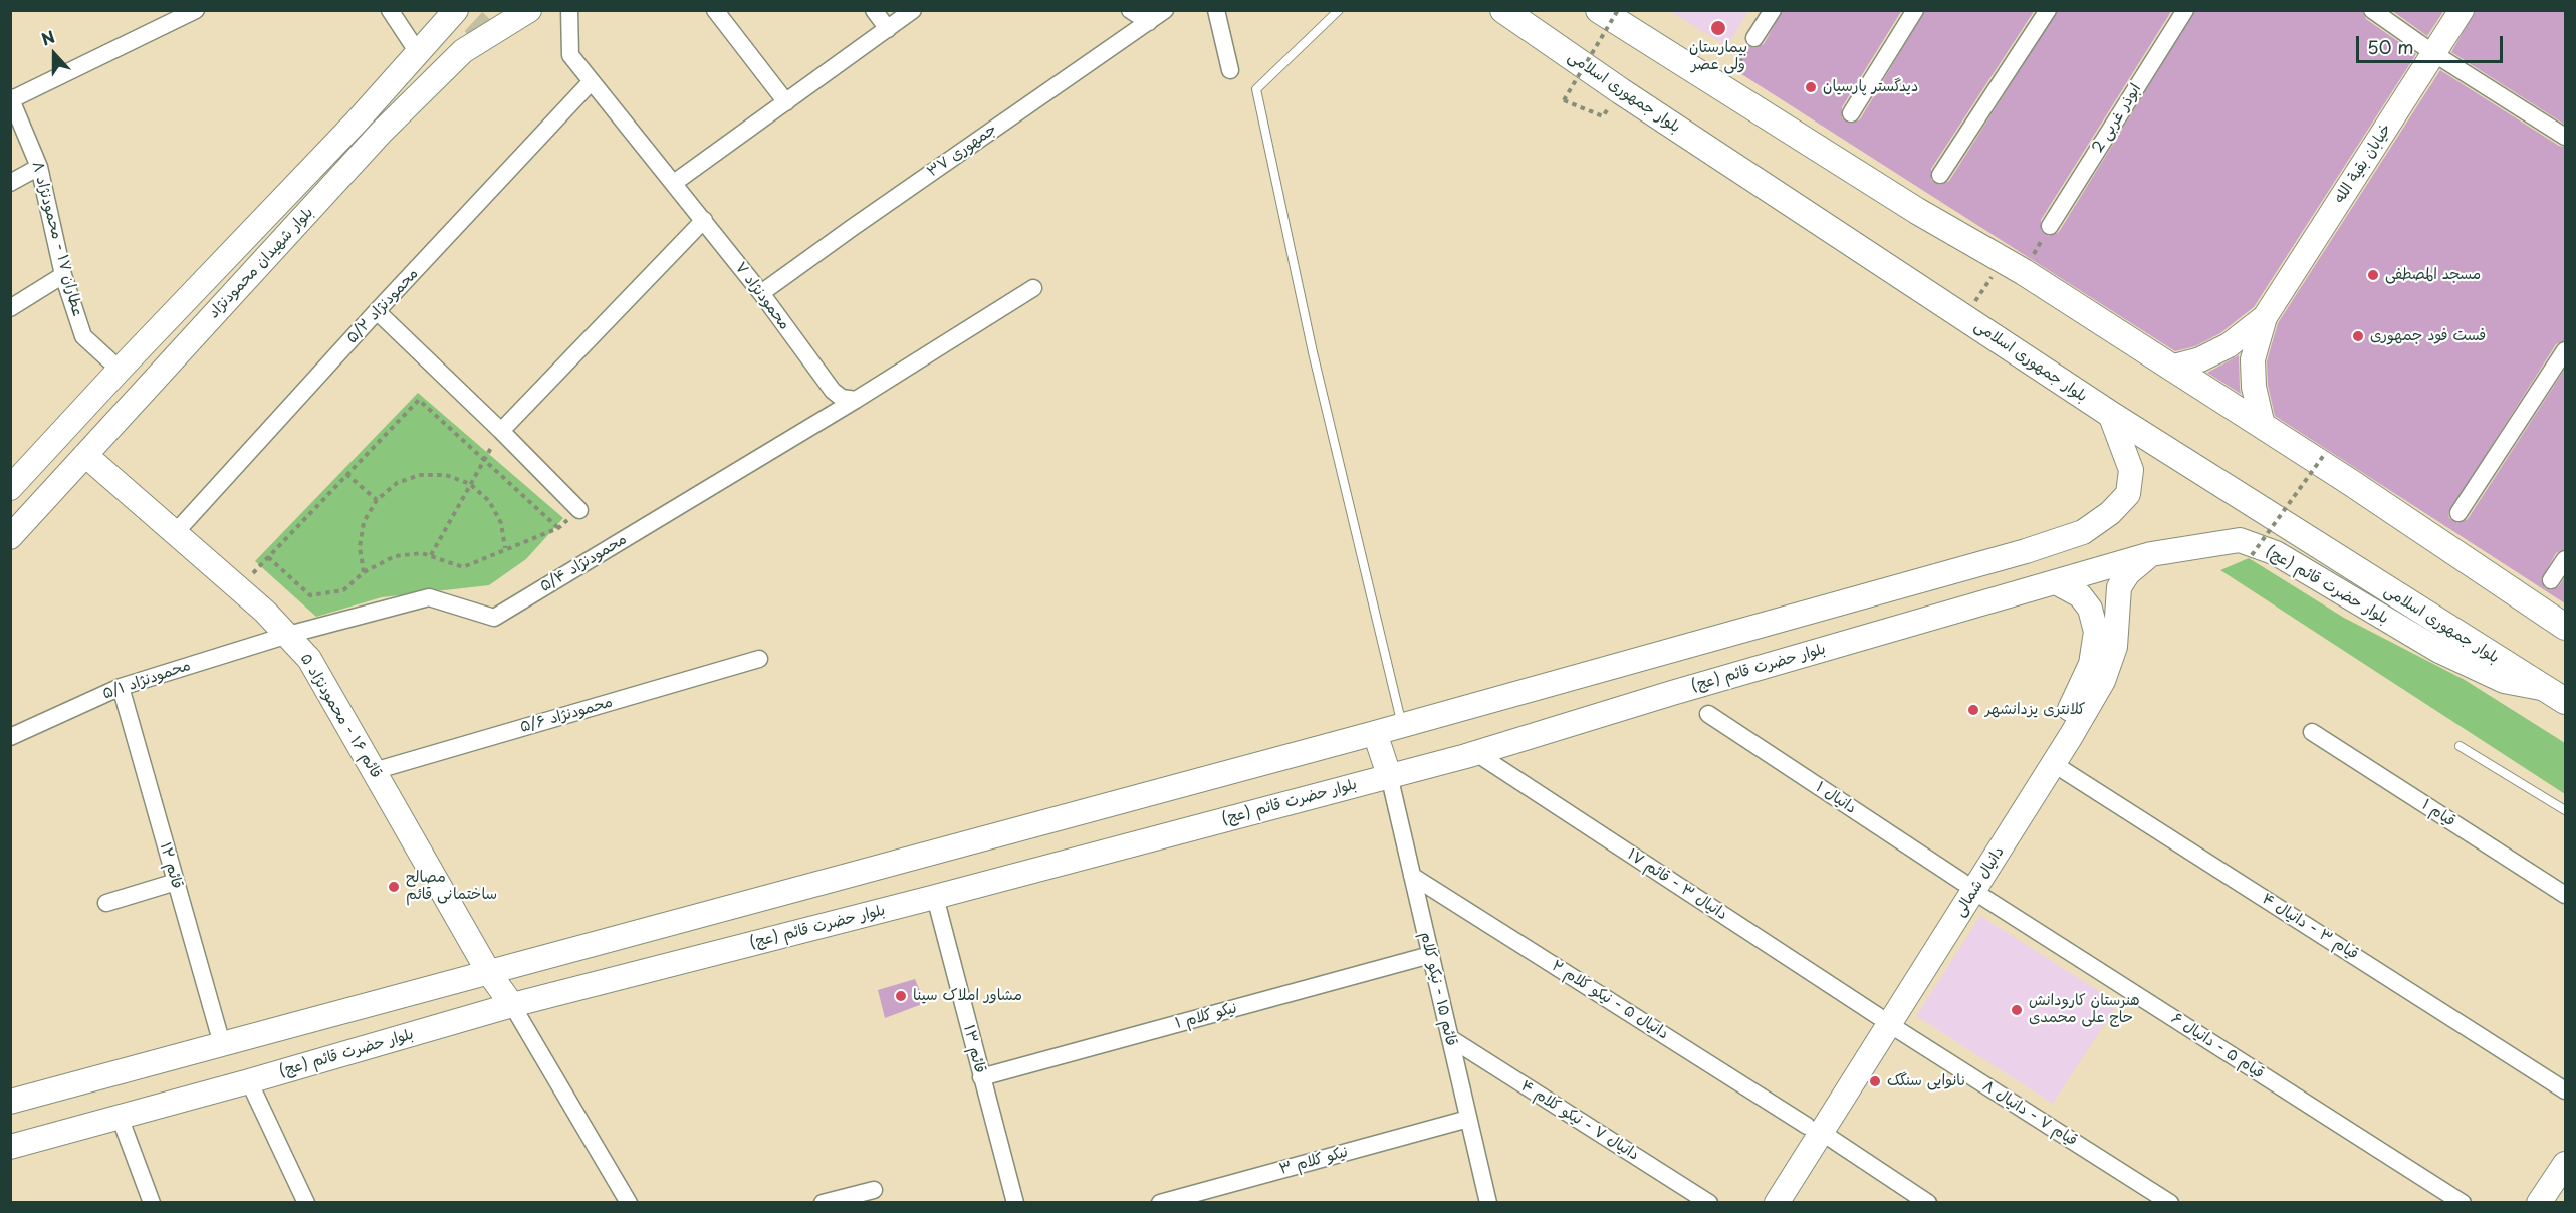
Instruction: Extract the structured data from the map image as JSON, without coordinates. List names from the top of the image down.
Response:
{
  "streets": {
    "main road": [
      "بلوار جمهوری اسلامی",
      "خیابان بقیة الله",
      "بلوار شهیدان محمودنژاد",
      "بلوار حضرت قائم (عج)",
      "قائم ۱۶ - محمودنژاد ۵",
      "دانیال شمالی"
    ],
    "street": [
      "ابوذر غربی 2",
      "جمهوری ۳۷",
      "عطاران ۱۷ - محمودنژاد ۸",
      "محمودنژاد ۷",
      "محمودنژاد ۵/۲",
      "محمودنژاد ۵/۴",
      "محمودنژاد ۵/۱",
      "محمودنژاد ۵/۶",
      "دانیال ۱",
      "قیام ۱",
      "قائم ۱۲",
      "دانیال ۳ - قائم ۱۷",
      "قیام ۳ - دانیال ۴",
      "قائم ۱۵ - نیکو کلام",
      "دانیال ۵ - نیکو کلام ۲",
      "نیکو کلام ۱",
      "قیام ۵ - دانیال ۶",
      "قائم ۱۳",
      "قیام ۷ - دانیال ۸",
      "دانیال ۷ - نیکو کلام ۴",
      "نیکو کلام ۳"
    ]
  },
  "crossings": [
    ["بلوار جمهوری اسلامی", "بلوار حضرت قائم (عج)"],
    ["جمهوری ۳۷", "محمودنژاد ۷"],
    ["عطاران ۱۷ - محمودنژاد ۸", "بلوار شهیدان محمودنژاد"],
    ["بلوار شهیدان محمودنژاد", "قائم ۱۶ - محمودنژاد ۵"],
    ["محمودنژاد ۷", "محمودنژاد ۵/۲"],
    ["محمودنژاد ۷", "محمودنژاد ۵/۴"],
    ["محمودنژاد ۵/۲", "قائم ۱۶ - محمودنژاد ۵"],
    ["محمودنژاد ۵/۴", "محمودنژاد ۵/۱"],
    ["محمودنژاد ۵/۴", "قائم ۱۶ - محمودنژاد ۵"],
    ["بلوار حضرت قائم (عج)", "قائم ۱۶ - محمودنژاد ۵"],
    ["بلوار حضرت قائم (عج)", "دانیال شمالی"],
    ["بلوار حضرت قائم (عج)", "دانیال ۳ - قائم ۱۷"],
    ["بلوار حضرت قائم (عج)", "قائم ۱۵ - نیکو کلام"],
    ["بلوار حضرت قائم (عج)", "قائم ۱۳"],
    ["محمودنژاد ۵/۱", "قائم ۱۶ - محمودنژاد ۵"],
    ["محمودنژاد ۵/۱", "قائم ۱۲"],
    ["محمودنژاد ۵/۶", "قائم ۱۶ - محمودنژاد ۵"],
    ["دانیال ۱", "دانیال شمالی"],
    ["دانیال ۱", "قیام ۵ - دانیال ۶"],
    ["دانیال شمالی", "دانیال ۳ - قائم ۱۷"],
    ["دانیال شمالی", "قیام ۳ - دانیال ۴"],
    ["دانیال شمالی", "دانیال ۵ - نیکو کلام ۲"],
    ["دانیال شمالی", "قیام ۵ - دانیال ۶"],
    ["دانیال شمالی", "قیام ۷ - دانیال ۸"],
    ["دانیال ۳ - قائم ۱۷", "قیام ۷ - دانیال ۸"],
    ["قائم ۱۵ - نیکو کلام", "دانیال ۵ - نیکو کلام ۲"],
    ["قائم ۱۵ - نیکو کلام", "نیکو کلام ۱"],
    ["قائم ۱۵ - نیکو کلام", "دانیال ۷ - نیکو کلام ۴"],
    ["قائم ۱۵ - نیکو کلام", "نیکو کلام ۳"],
    ["نیکو کلام ۱", "قائم ۱۳"]
  ],
  "places": [
    "بیمارستان ولی عصر",
    "دیدگستر پارسیان",
    "مسجد المصطفی",
    "فست فود جمهوری",
    "کلانتری یزدانشهر",
    "مصالح ساختمانی قائم",
    "مشاور املاک سینا",
    "هنرستان کارودانش حاج علی محمدی",
    "نانوایی سنگک"
  ],
  "scale_bar": "50 m",
  "north": "top"
}
